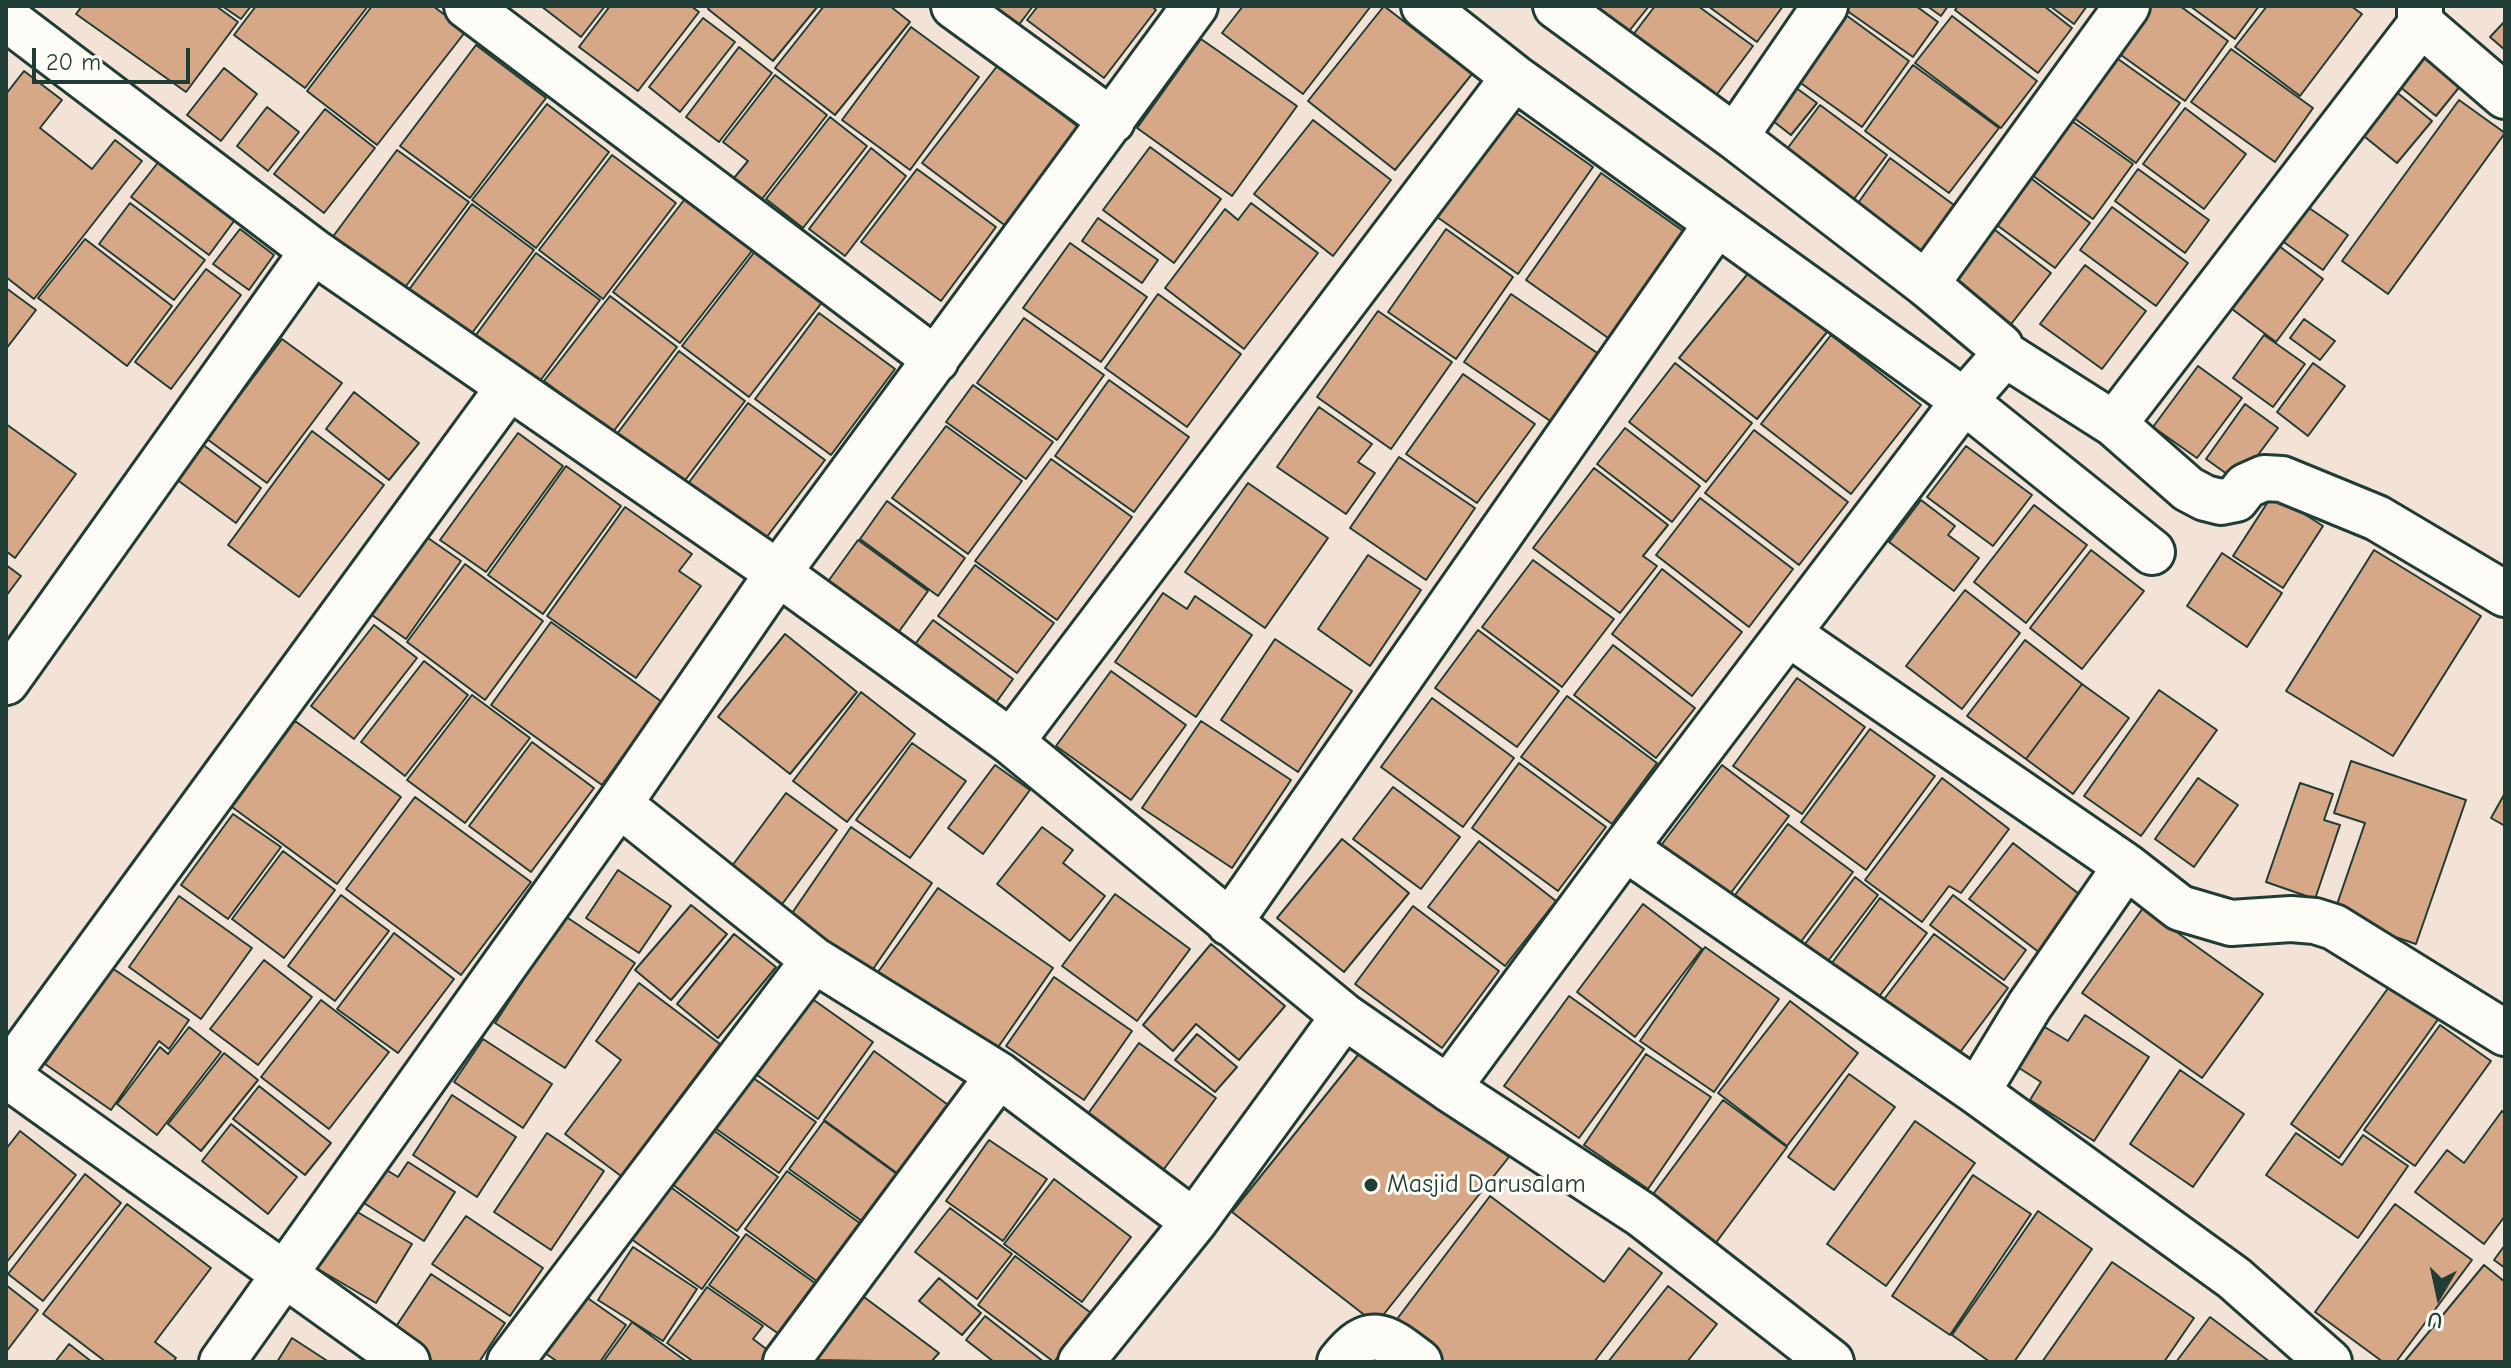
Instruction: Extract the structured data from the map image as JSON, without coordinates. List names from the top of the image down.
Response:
{
  "places": ["Masjid Darusalam"],
  "scale_bar": "20 m",
  "north": "bottom"
}
